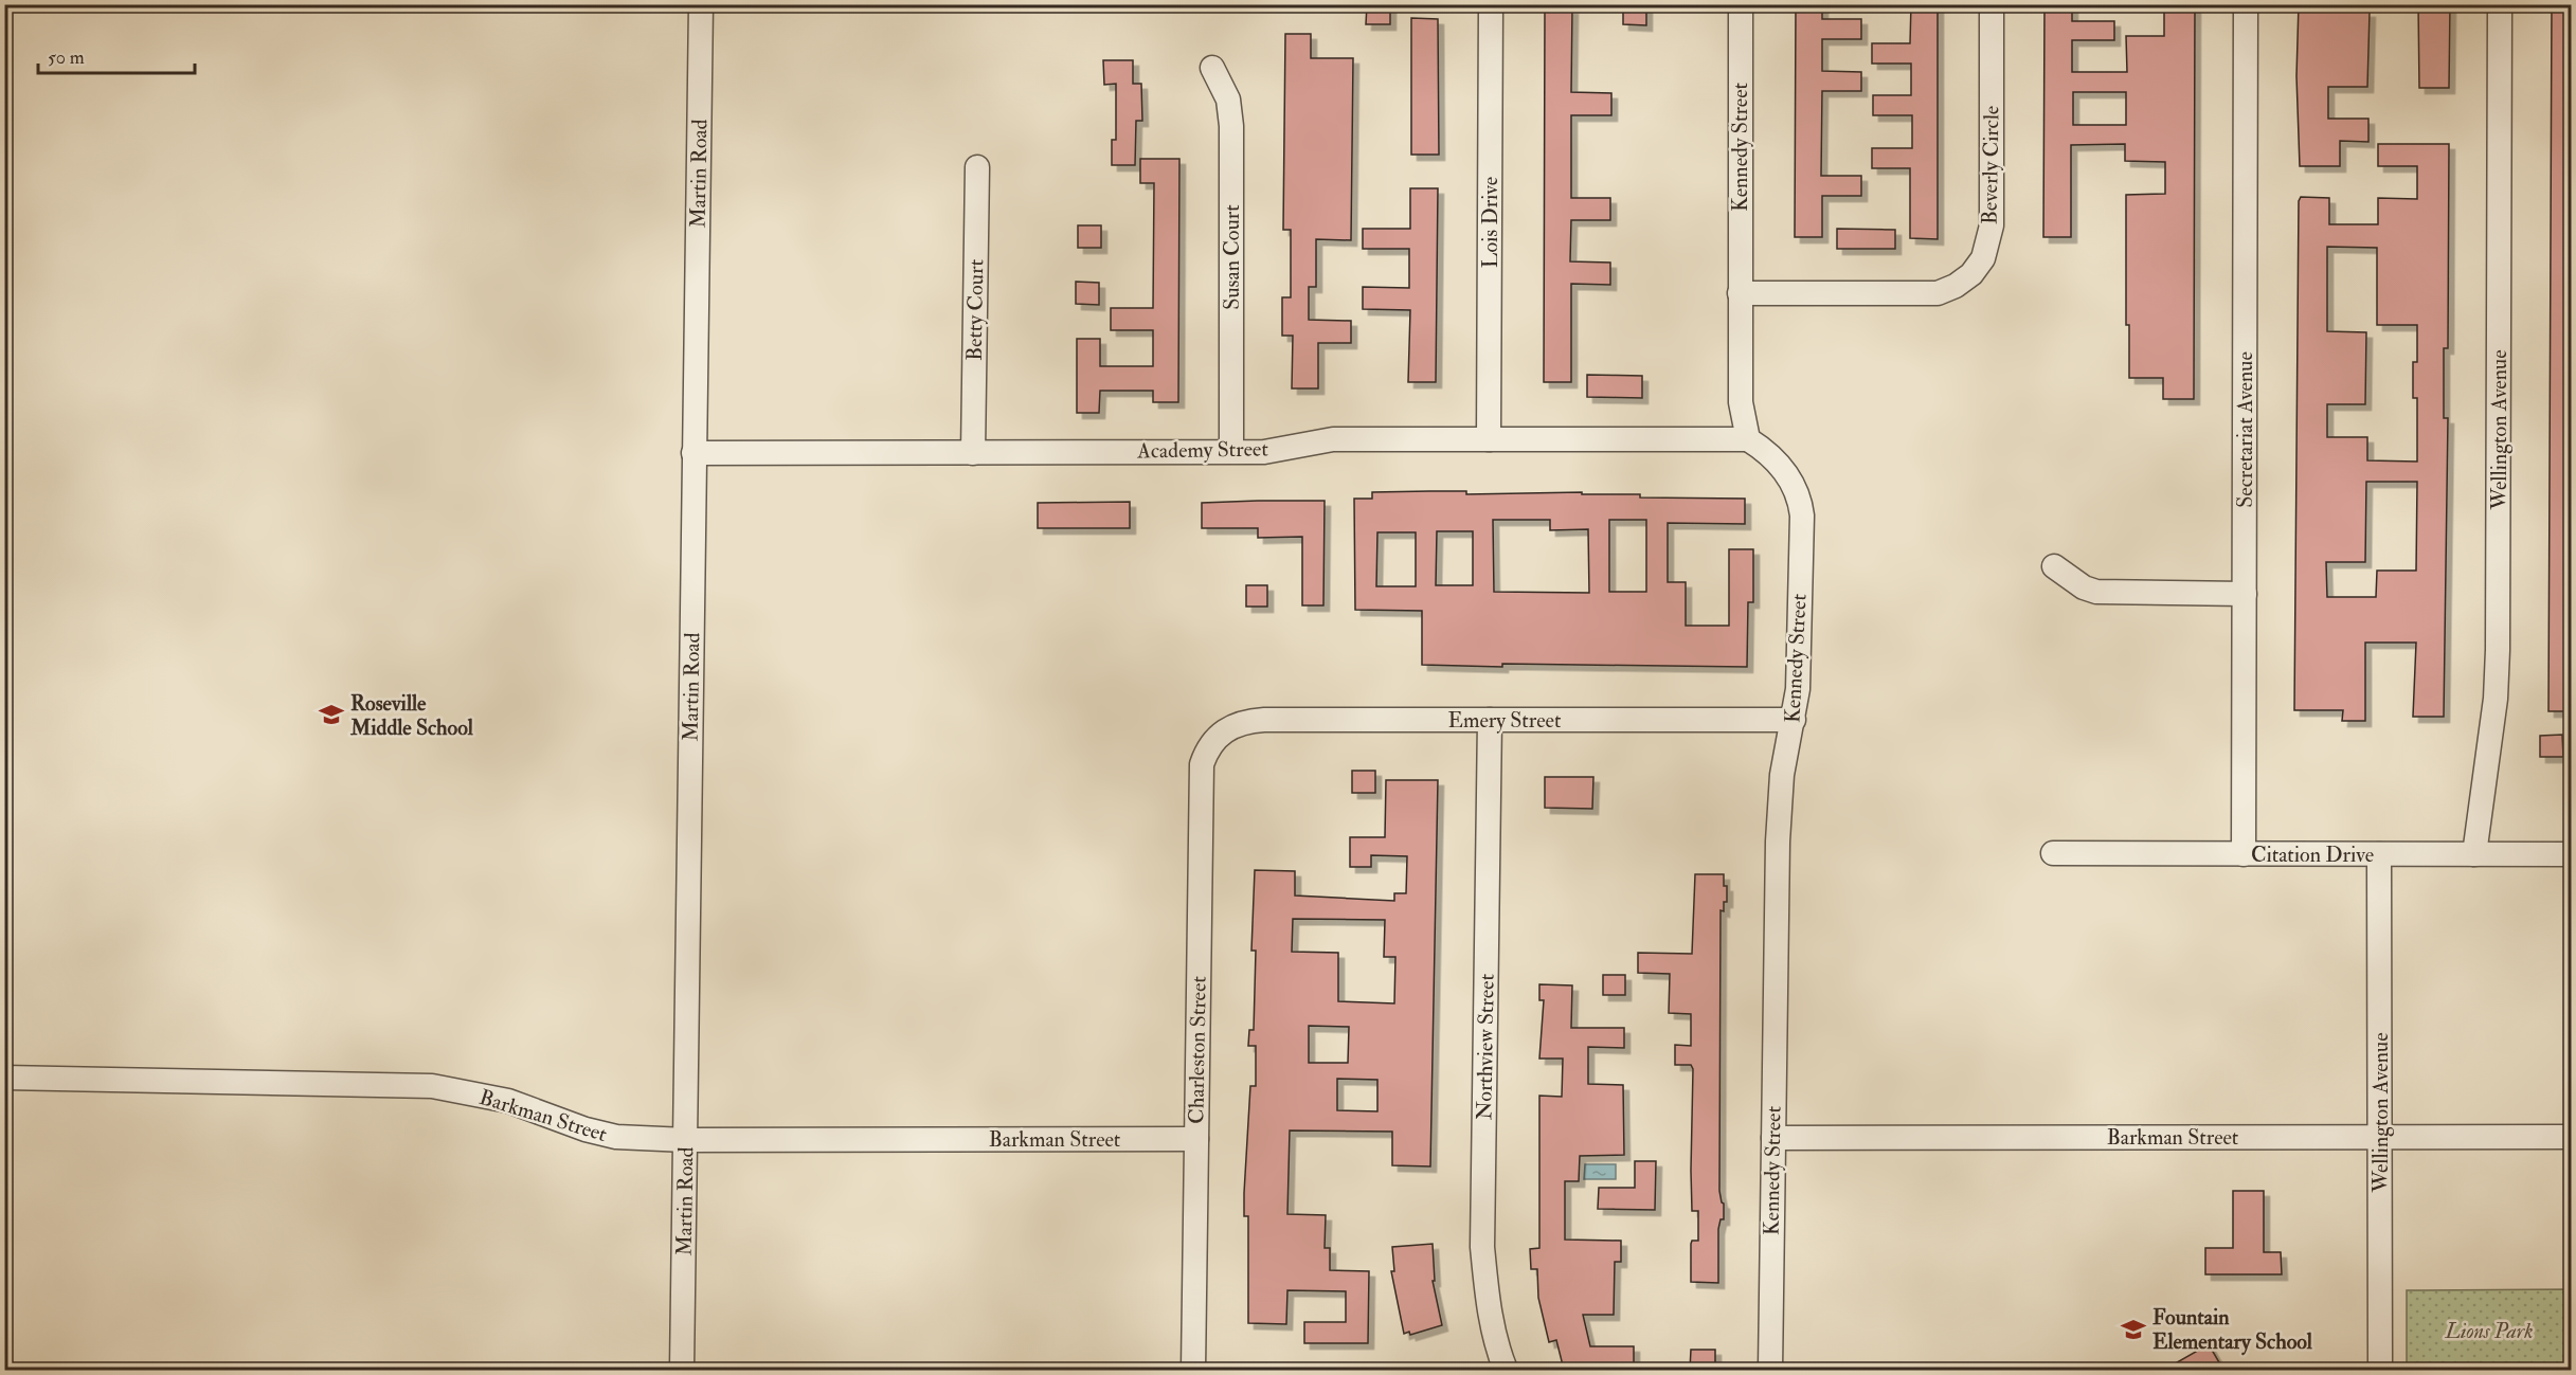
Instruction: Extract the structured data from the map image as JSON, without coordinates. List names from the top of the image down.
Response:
{
  "streets": {
    "street": [
      "Kennedy Street",
      "Beverly Circle",
      "Martin Road",
      "Lois Drive",
      "Susan Court",
      "Betty Court",
      "Secretariat Avenue",
      "Wellington Avenue",
      "Academy Street",
      "Emery Street",
      "Citation Drive",
      "Northview Street",
      "Charleston Street",
      "Barkman Street"
    ]
  },
  "crossings": [
    ["Kennedy Street", "Beverly Circle"],
    ["Kennedy Street", "Academy Street"],
    ["Kennedy Street", "Emery Street"],
    ["Kennedy Street", "Barkman Street"],
    ["Martin Road", "Academy Street"],
    ["Martin Road", "Barkman Street"],
    ["Lois Drive", "Academy Street"],
    ["Susan Court", "Academy Street"],
    ["Betty Court", "Academy Street"],
    ["Secretariat Avenue", "Citation Drive"],
    ["Wellington Avenue", "Citation Drive"],
    ["Wellington Avenue", "Barkman Street"],
    ["Emery Street", "Northview Street"],
    ["Emery Street", "Charleston Street"],
    ["Charleston Street", "Barkman Street"]
  ],
  "parks": ["Lions Park"],
  "places": {
    "school or university": ["Roseville Middle School", "Fountain Elementary School"]
  },
  "scale_bar": "50 m"
}
